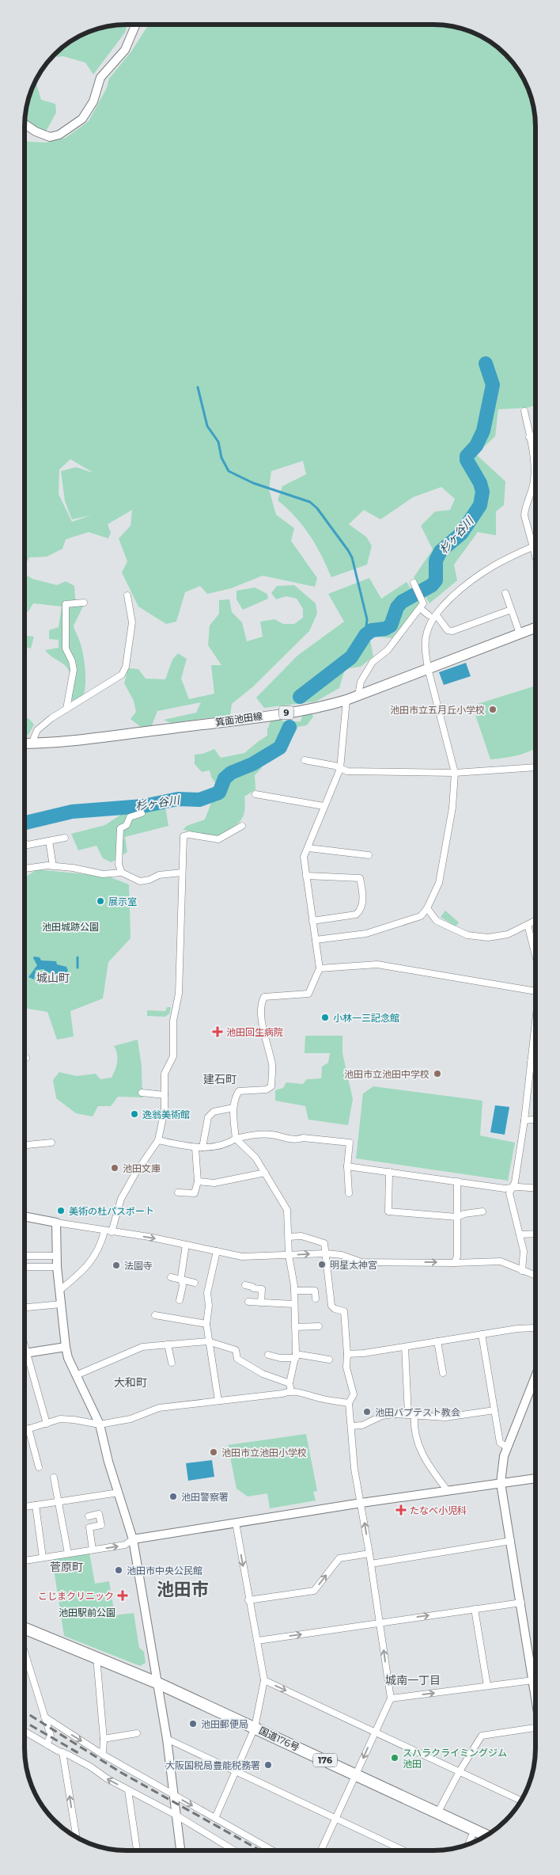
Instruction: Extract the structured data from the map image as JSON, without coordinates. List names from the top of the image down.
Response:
{
  "streets": {
    "highway": ["国道176号", "176"],
    "main road": ["9", "箕面池田線"]
  },
  "districts": [
    "城山町",
    "建石町",
    "大和町",
    "菅原町",
    "池田市",
    "城南一丁目"
  ],
  "water": ["杉ヶ谷川"],
  "parks": ["池田城跡公園", "池田駅前公園"],
  "places": {
    "other": [
      "池田市立五月丘小学校",
      "展示室",
      "小林一三記念館",
      "池田市立池田中学校",
      "逸翁美術館",
      "池田文庫",
      "美術の杜パスポート",
      "明星太神宮",
      "法園寺",
      "池田バプテスト教会",
      "池田市立池田小学校",
      "池田警察署",
      "池田市中央公民館",
      "池田郵便局",
      "スハラクライミングジム 池田",
      "大阪国税局豊能税務署"
    ],
    "health": ["池田回生病院", "たなべ小児科", "こじまクリニック"]
  }
}
